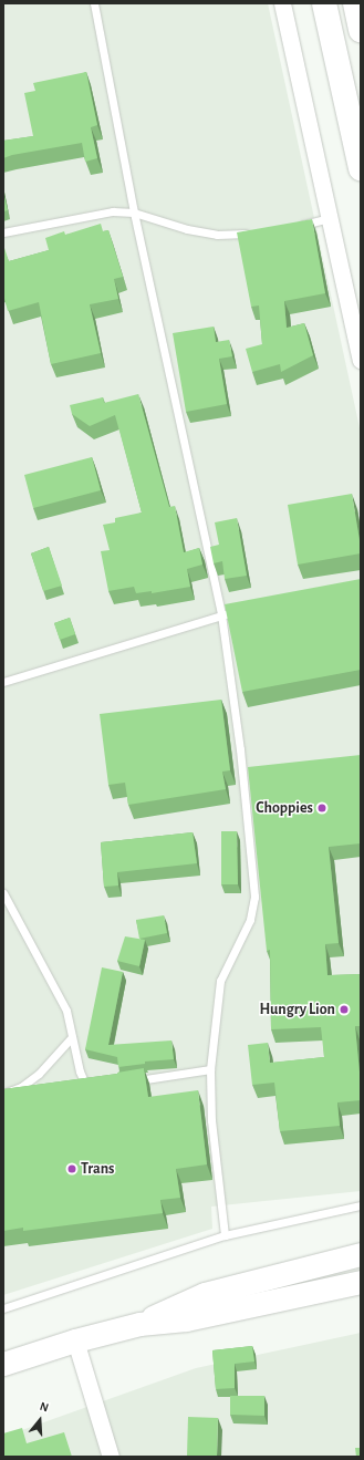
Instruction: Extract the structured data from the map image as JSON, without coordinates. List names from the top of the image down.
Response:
{
  "places": ["Choppies", "Hungry Lion", "Trans"],
  "north": "top"
}
